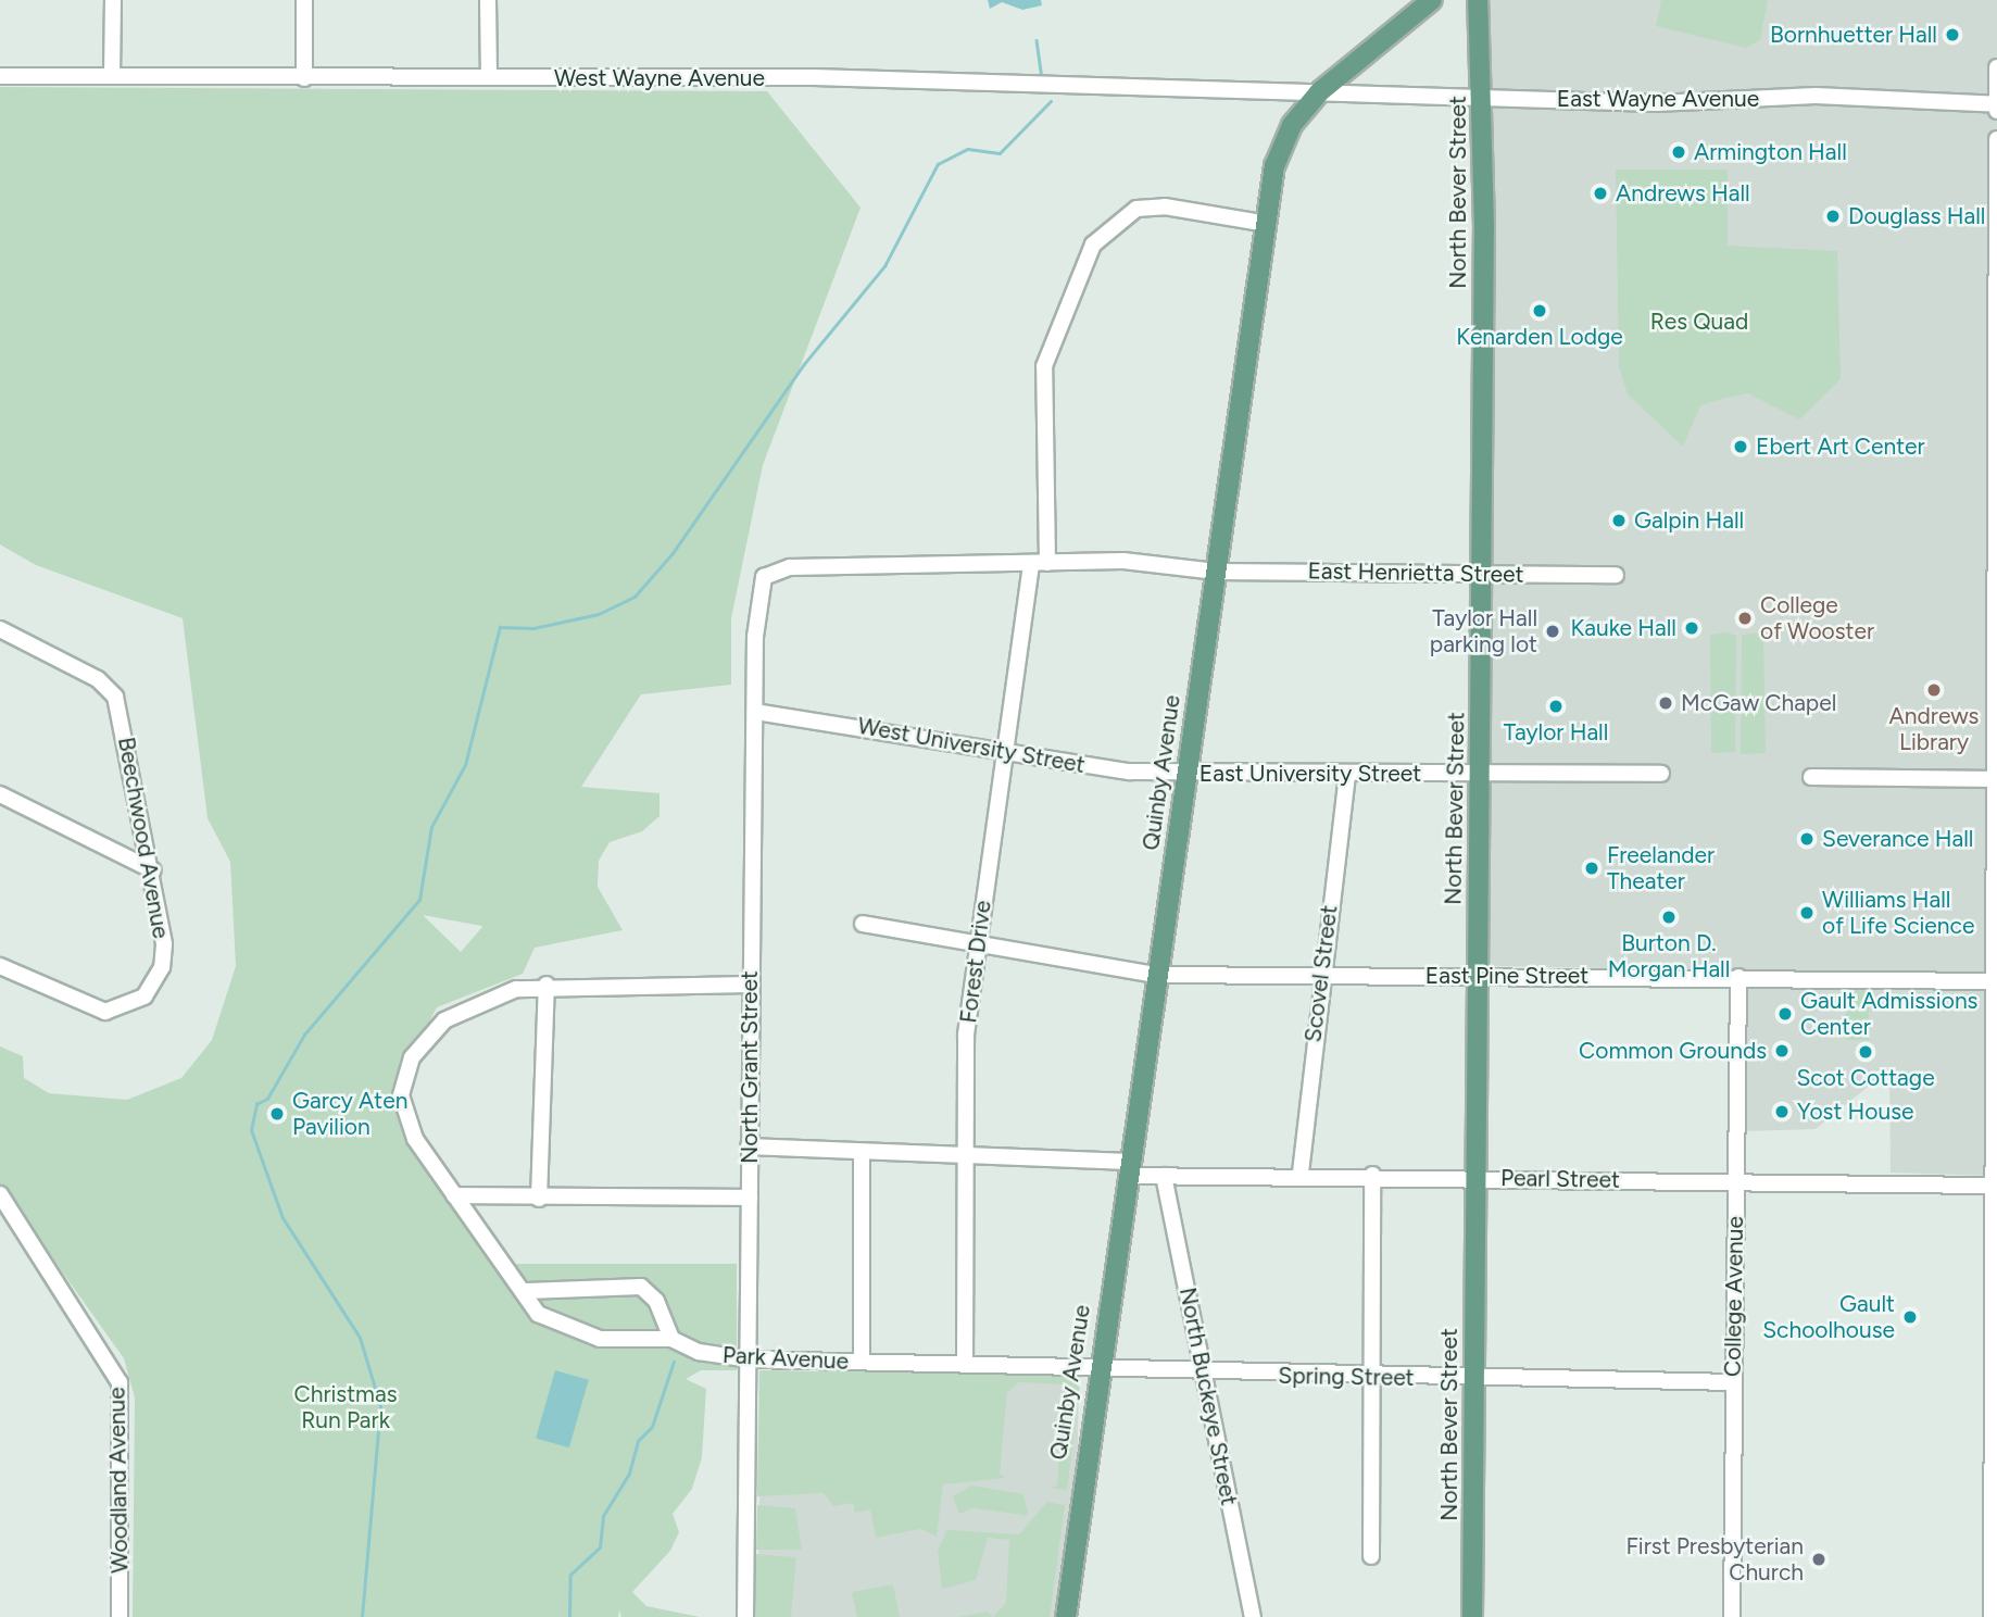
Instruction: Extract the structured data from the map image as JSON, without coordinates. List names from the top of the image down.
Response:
{
  "streets": {
    "main road": ["North Bever Street", "Quinby Avenue"],
    "street": [
      "West Wayne Avenue",
      "East Wayne Avenue",
      "East Henrietta Street",
      "West University Street",
      "East University Street",
      "Beechwood Avenue",
      "Forest Drive",
      "Scovel Street",
      "East Pine Street",
      "North Grant Street",
      "Pearl Street",
      "College Avenue",
      "Park Avenue",
      "Spring Street",
      "North Buckeye Street",
      "Woodland Avenue"
    ]
  },
  "crossings": [
    ["West Wayne Avenue", "East Wayne Avenue"],
    ["West Wayne Avenue", "Quinby Avenue"],
    ["East Wayne Avenue", "North Bever Street"],
    ["East Wayne Avenue", "Quinby Avenue"],
    ["North Bever Street", "East Henrietta Street"],
    ["North Bever Street", "East University Street"],
    ["North Bever Street", "East Pine Street"],
    ["North Bever Street", "Pearl Street"],
    ["North Bever Street", "Spring Street"],
    ["East Henrietta Street", "Quinby Avenue"],
    ["East Henrietta Street", "Forest Drive"],
    ["East Henrietta Street", "North Grant Street"],
    ["West University Street", "Quinby Avenue"],
    ["West University Street", "East University Street"],
    ["West University Street", "Forest Drive"],
    ["West University Street", "North Grant Street"],
    ["Quinby Avenue", "East University Street"],
    ["Quinby Avenue", "Forest Drive"],
    ["Quinby Avenue", "East Pine Street"],
    ["Quinby Avenue", "Pearl Street"],
    ["Quinby Avenue", "Park Avenue"],
    ["Quinby Avenue", "Spring Street"],
    ["East University Street", "Scovel Street"],
    ["Forest Drive", "East Pine Street"],
    ["Forest Drive", "North Grant Street"],
    ["Forest Drive", "Pearl Street"],
    ["Forest Drive", "Park Avenue"],
    ["Scovel Street", "East Pine Street"],
    ["Scovel Street", "Pearl Street"],
    ["East Pine Street", "College Avenue"],
    ["North Grant Street", "Pearl Street"],
    ["North Grant Street", "Park Avenue"],
    ["Pearl Street", "College Avenue"],
    ["Pearl Street", "North Buckeye Street"],
    ["College Avenue", "Spring Street"],
    ["Park Avenue", "Spring Street"],
    ["Spring Street", "North Buckeye Street"]
  ],
  "parks": ["Res Quad", "Christmas Run Park"],
  "places": [
    "Bornhuetter Hall",
    "Armington Hall",
    "Andrews Hall",
    "Douglass Hall",
    "Kenarden Lodge",
    "Ebert Art Center",
    "Galpin Hall",
    "College of Wooster",
    "Kauke Hall",
    "Taylor Hall parking lot",
    "Andrews Library",
    "McGaw Chapel",
    "Taylor Hall",
    "Severance Hall",
    "Freelander Theater",
    "Williams Hall of Life Science",
    "Burton D. Morgan Hall",
    "Gault Admissions Center",
    "Common Grounds",
    "Scot Cottage",
    "Yost House",
    "Garcy Aten Pavilion",
    "Gault Schoolhouse",
    "First Presbyterian Church"
  ]
}
